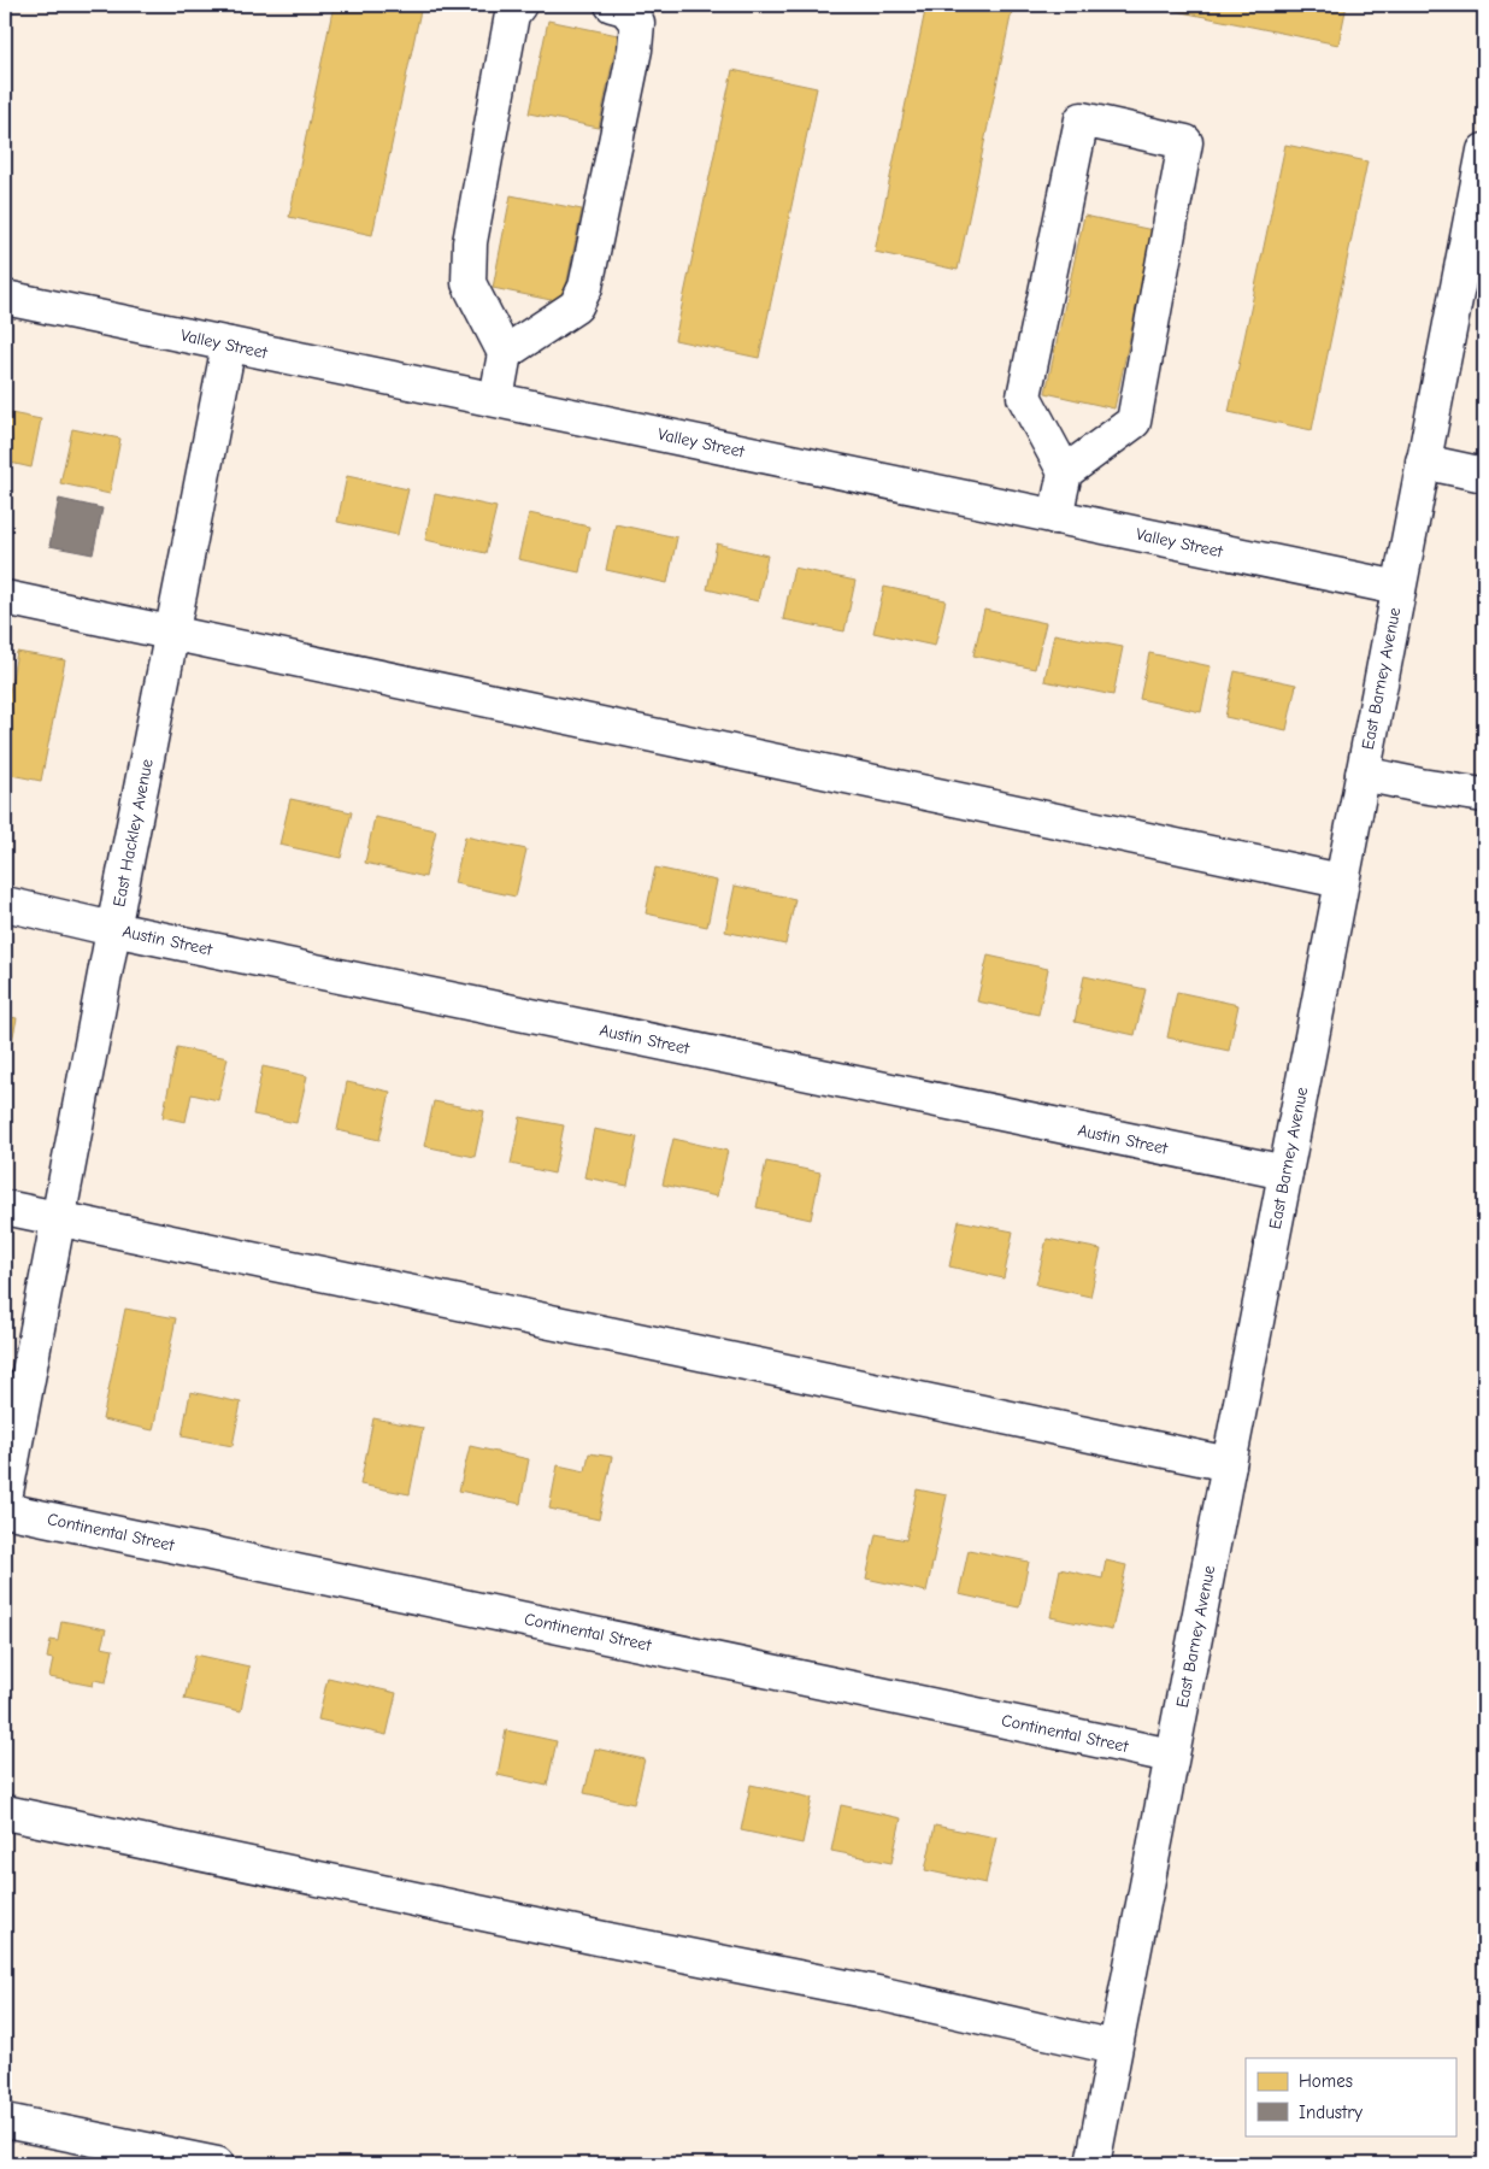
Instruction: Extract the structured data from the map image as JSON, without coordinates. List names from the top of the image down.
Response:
{
  "streets": {
    "street": [
      "Valley Street",
      "East Barney Avenue",
      "East Hackley Avenue",
      "Austin Street",
      "Continental Street"
    ]
  },
  "crossings": [
    ["Valley Street", "East Barney Avenue"],
    ["Valley Street", "East Hackley Avenue"],
    ["East Barney Avenue", "Austin Street"],
    ["East Barney Avenue", "Continental Street"],
    ["East Hackley Avenue", "Austin Street"]
  ],
  "legend": ["Homes", "Industry"]
}
